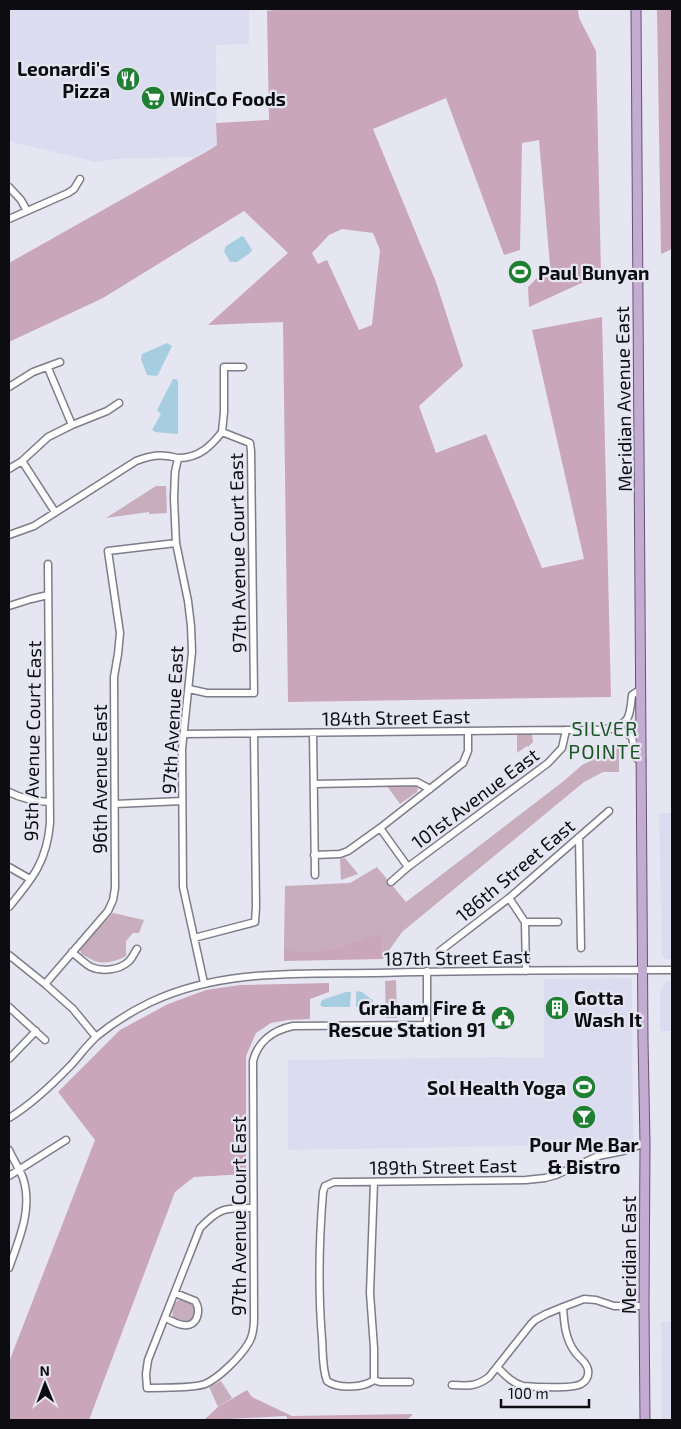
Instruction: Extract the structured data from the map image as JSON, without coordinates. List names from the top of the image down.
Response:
{
  "streets": {
    "main road": ["Meridian Avenue East", "Meridian East"],
    "street": [
      "97th Avenue Court East",
      "184th Street East",
      "97th Avenue East",
      "95th Avenue Court East",
      "96th Avenue East",
      "101st Avenue East",
      "186th Street East",
      "187th Street East",
      "189th Street East"
    ]
  },
  "crossings": [
    ["Meridian Avenue East", "184th Street East"],
    ["97th Avenue Court East", "97th Avenue East"],
    ["97th Avenue Court East", "187th Street East"],
    ["184th Street East", "97th Avenue East"],
    ["184th Street East", "101st Avenue East"],
    ["97th Avenue East", "96th Avenue East"],
    ["97th Avenue East", "187th Street East"],
    ["187th Street East", "Meridian East"],
    ["189th Street East", "Meridian East"]
  ],
  "districts": ["SILVER POINTE"],
  "places": {
    "restaurant": ["Leonardi's Pizza"],
    "supermarket": ["WinCo Foods"],
    "sports": ["Paul Bunyan", "Sol Health Yoga"],
    "building": ["Gotta Wash It"],
    "public building": ["Graham Fire & Rescue Station 91"],
    "bar": ["Pour Me Bar & Bistro"]
  },
  "scale_bar": "100 m",
  "north": "top"
}
